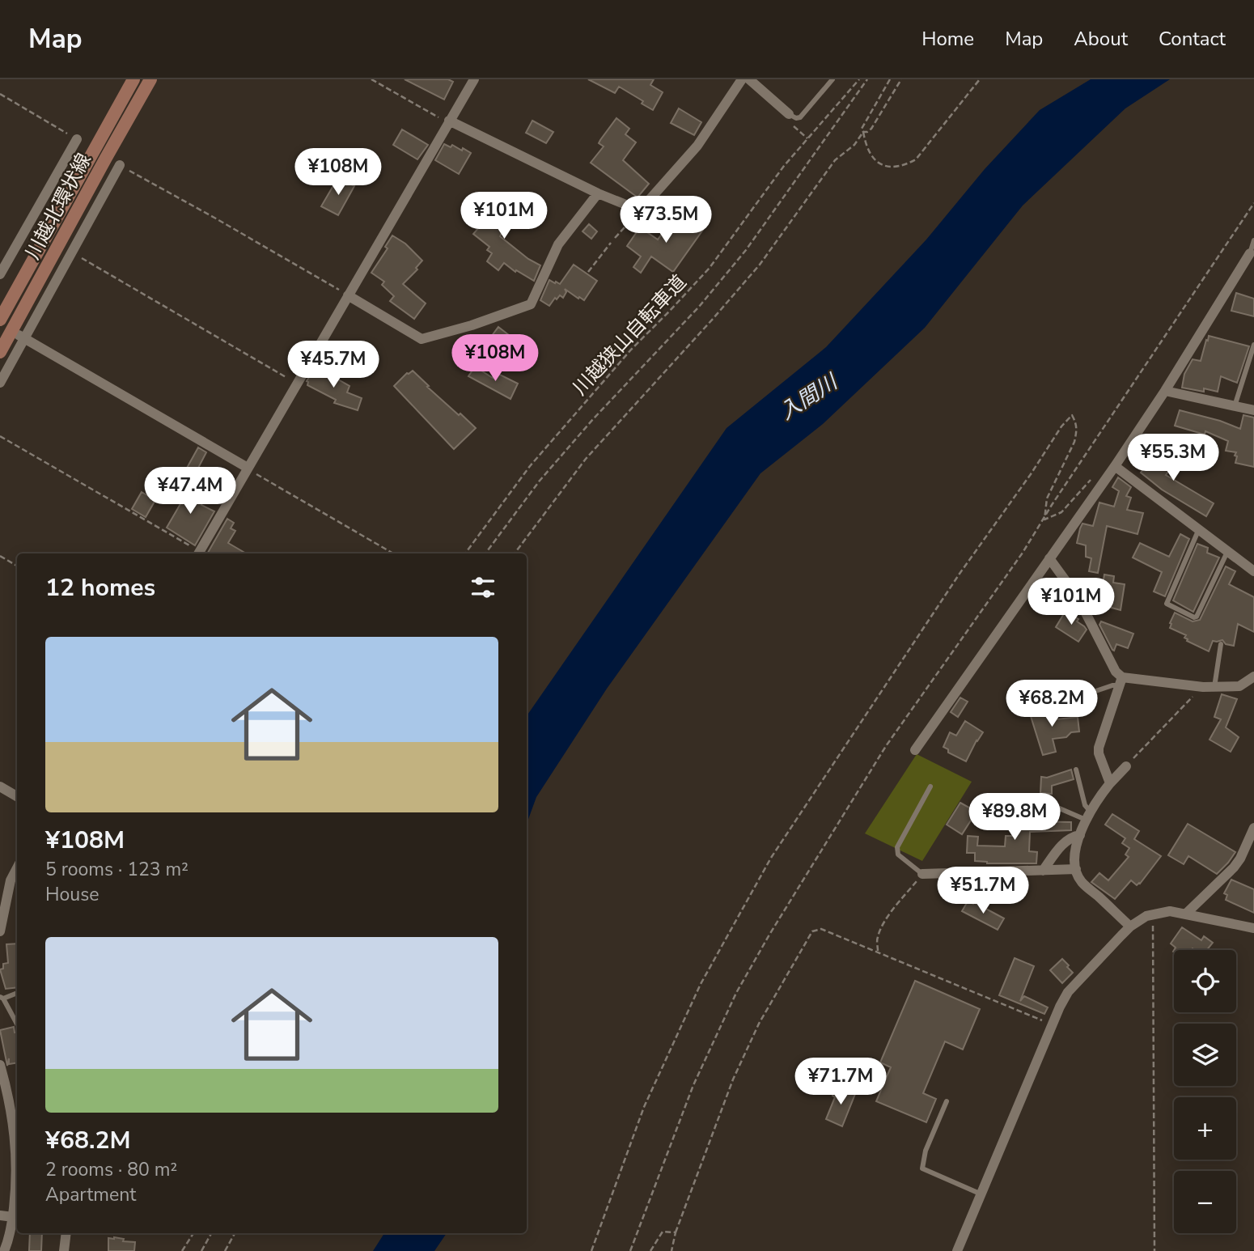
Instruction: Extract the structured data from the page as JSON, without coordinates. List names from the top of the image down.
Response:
{
  "streets": {
    "main road": ["川越北環状線"],
    "path": ["川越狭山自転車道"]
  },
  "water": ["入間川"],
  "page": {
    "header": "Map",
    "nav": [
      "Home",
      "Map",
      "About",
      "Contact"
    ],
    "price": [
      "¥108M",
      "¥101M",
      "¥73.5M",
      "¥108M",
      "¥45.7M",
      "¥55.3M",
      "¥47.4M",
      "¥101M",
      "¥68.2M",
      "¥89.8M",
      "¥51.7M",
      "¥71.7M"
    ],
    "heading": "12 homes",
    "list": [
      {
        "name": "¥108M",
        "note": "5 rooms · 123 m² · House"
      },
      {
        "name": "¥68.2M",
        "note": "2 rooms · 80 m² · Apartment"
      }
    ],
    "map_buttons": ["+", "−"]
  }
}
